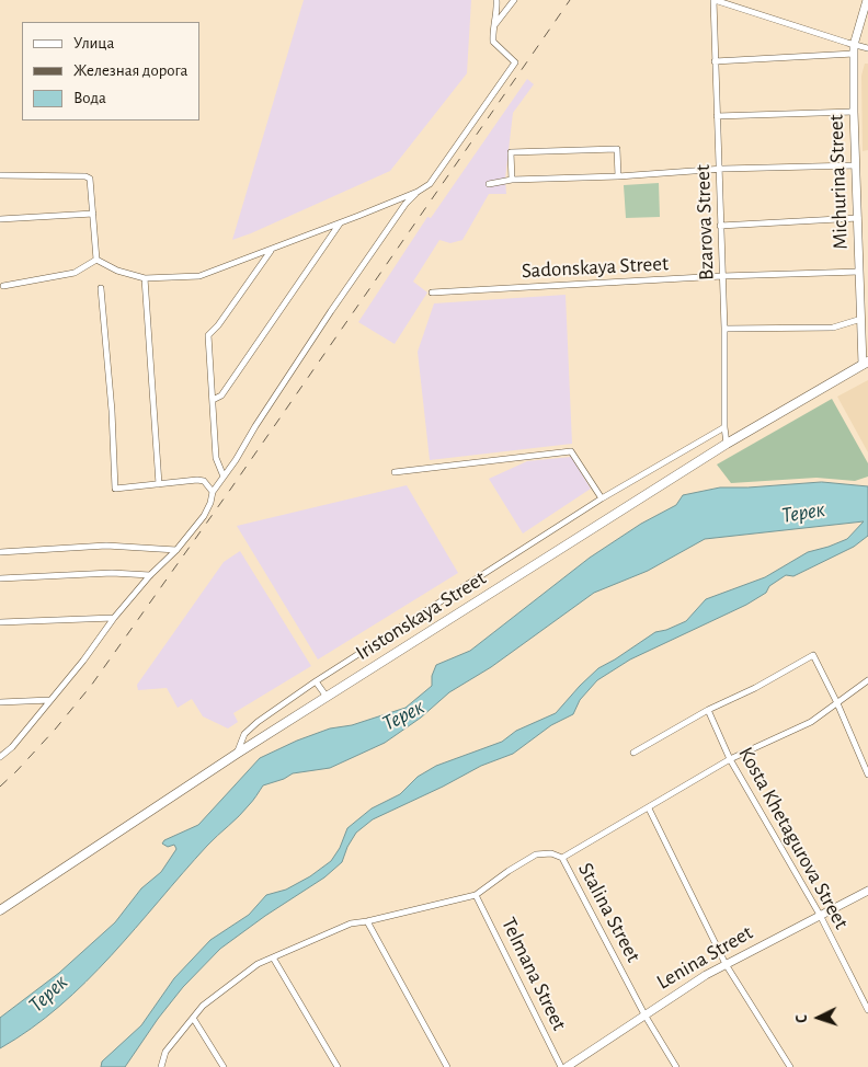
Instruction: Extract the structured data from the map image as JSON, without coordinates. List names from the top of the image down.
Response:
{
  "streets": {
    "main road": ["Iristonskaya Street"],
    "street": [
      "Michurina Street",
      "Bzarova Street",
      "Sadonskaya Street",
      "Kosta Khetagurova Street",
      "Stalina Street",
      "Lenina Street",
      "Telmana Street"
    ]
  },
  "crossings": [
    ["Michurina Street", "Sadonskaya Street"],
    ["Michurina Street", "Iristonskaya Street"],
    ["Bzarova Street", "Sadonskaya Street"],
    ["Bzarova Street", "Iristonskaya Street"],
    ["Kosta Khetagurova Street", "Lenina Street"],
    ["Stalina Street", "Lenina Street"]
  ],
  "water": ["Терек"],
  "legend": ["Улица", "Железная дорога", "Вода"],
  "north": "left"
}
